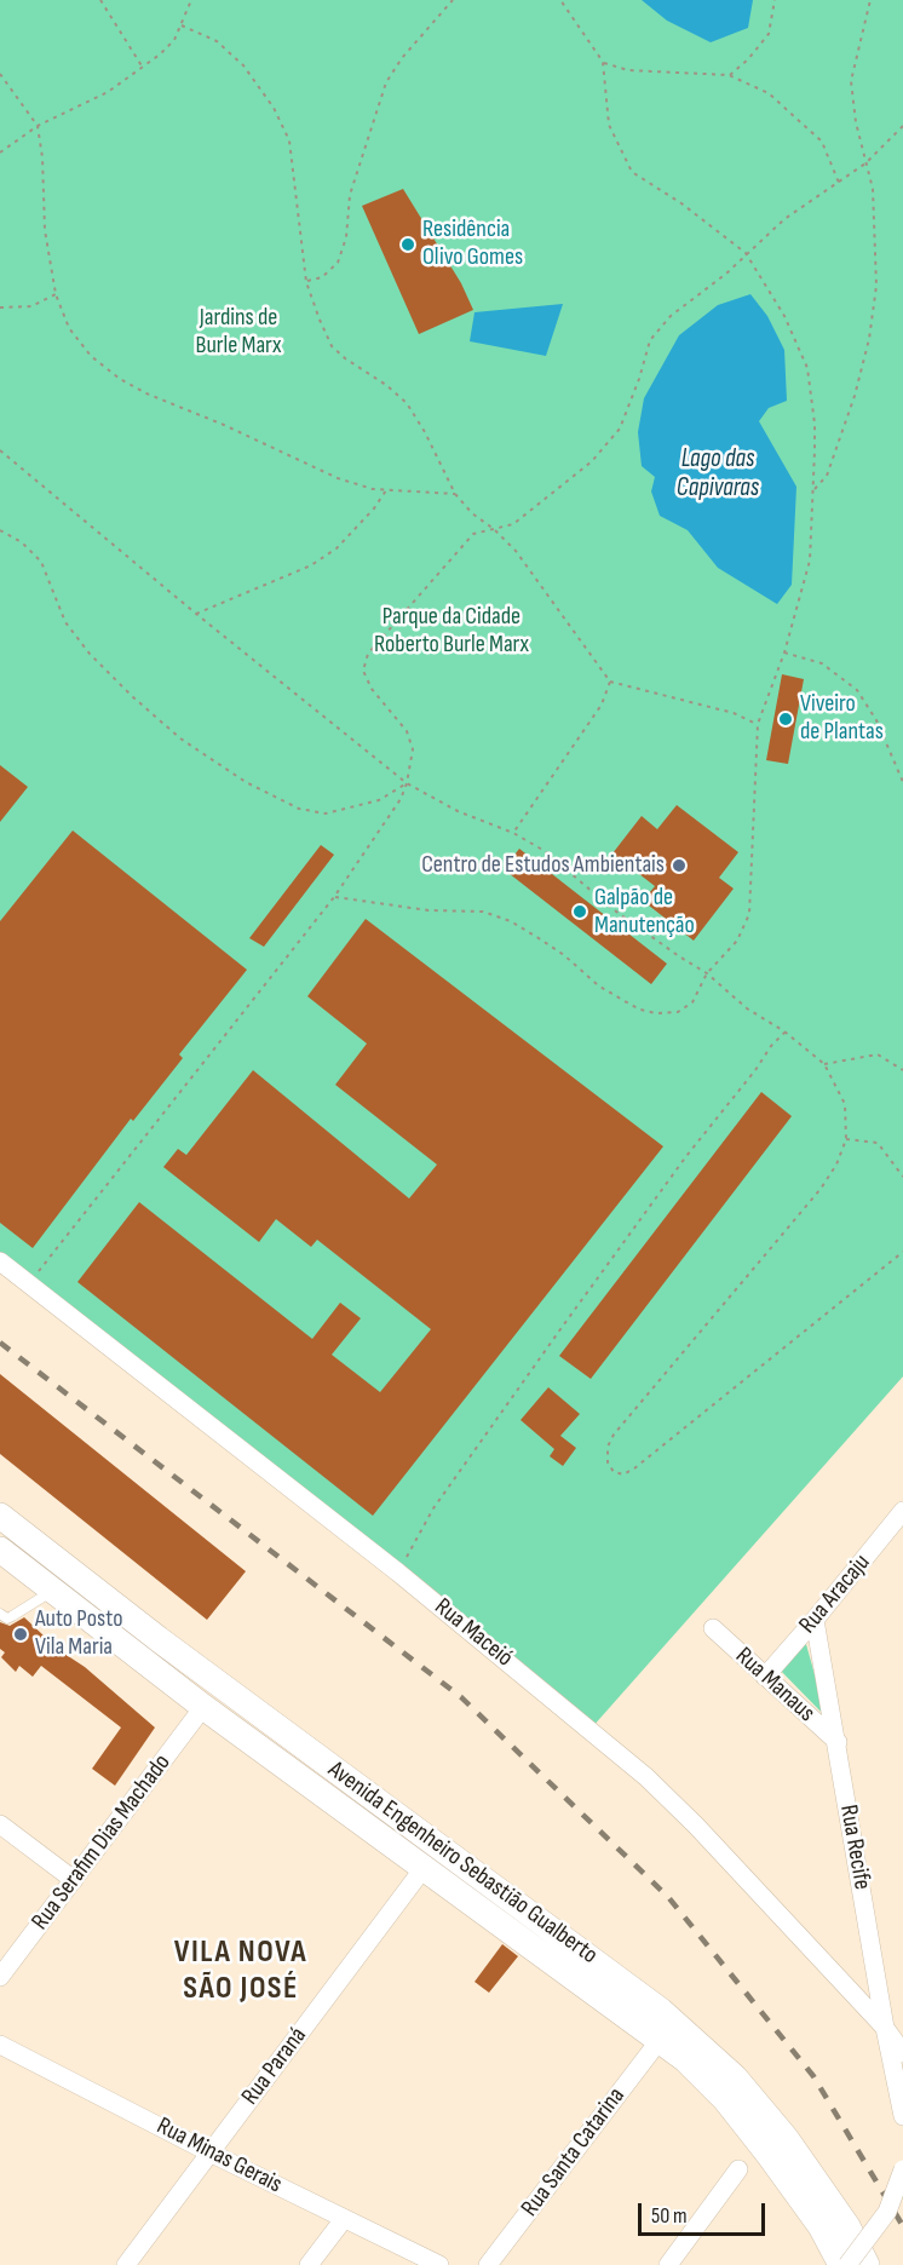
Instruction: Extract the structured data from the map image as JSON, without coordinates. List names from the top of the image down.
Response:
{
  "streets": {
    "main road": ["Avenida Engenheiro Sebastião Gualberto"],
    "street": [
      "Rua Aracaju",
      "Rua Maceió",
      "Rua Manaus",
      "Rua Serafim Dias Machado",
      "Rua Recife",
      "Rua Paraná",
      "Rua Santa Catarina",
      "Rua Minas Gerais"
    ]
  },
  "crossings": [
    ["Rua Aracaju", "Rua Manaus"],
    ["Rua Aracaju", "Rua Recife"],
    ["Rua Maceió", "Rua Recife"],
    ["Rua Manaus", "Rua Recife"],
    ["Rua Serafim Dias Machado", "Avenida Engenheiro Sebastião Gualberto"],
    ["Avenida Engenheiro Sebastião Gualberto", "Rua Paraná"],
    ["Avenida Engenheiro Sebastião Gualberto", "Rua Santa Catarina"],
    ["Rua Paraná", "Rua Minas Gerais"]
  ],
  "districts": ["VILA NOVA SÃO JOSÉ"],
  "water": ["Lago das Capivaras"],
  "parks": ["Jardins de Burle Marx", "Parque da Cidade Roberto Burle Marx"],
  "places": [
    "Residência Olivo Gomes",
    "Viveiro de Plantas",
    "Centro de Estudos Ambientais",
    "Galpão de Manutenção",
    "Auto Posto Vila Maria"
  ],
  "scale_bar": "50 m"
}
